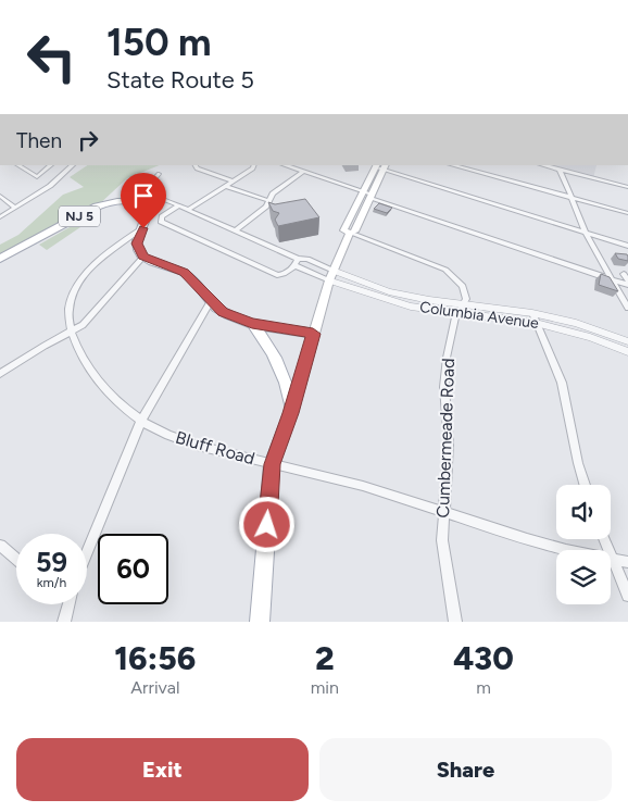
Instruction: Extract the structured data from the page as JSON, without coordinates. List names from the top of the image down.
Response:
{
  "streets": {
    "main road": ["NJ 5"],
    "street": ["Columbia Avenue", "Cumbermeade Road", "Bluff Road"]
  },
  "crossings": [
    ["Columbia Avenue", "Cumbermeade Road"],
    ["Cumbermeade Road", "Bluff Road"]
  ],
  "page": {
    "turn": ["150 m", "State Route 5"],
    "then": "Then",
    "speed": "59 km/h",
    "limit": "60",
    "eta": [
      "16:56",
      "Arrival",
      "2",
      "min",
      "430",
      "m"
    ],
    "buttons": ["Exit", "Share"]
  }
}
